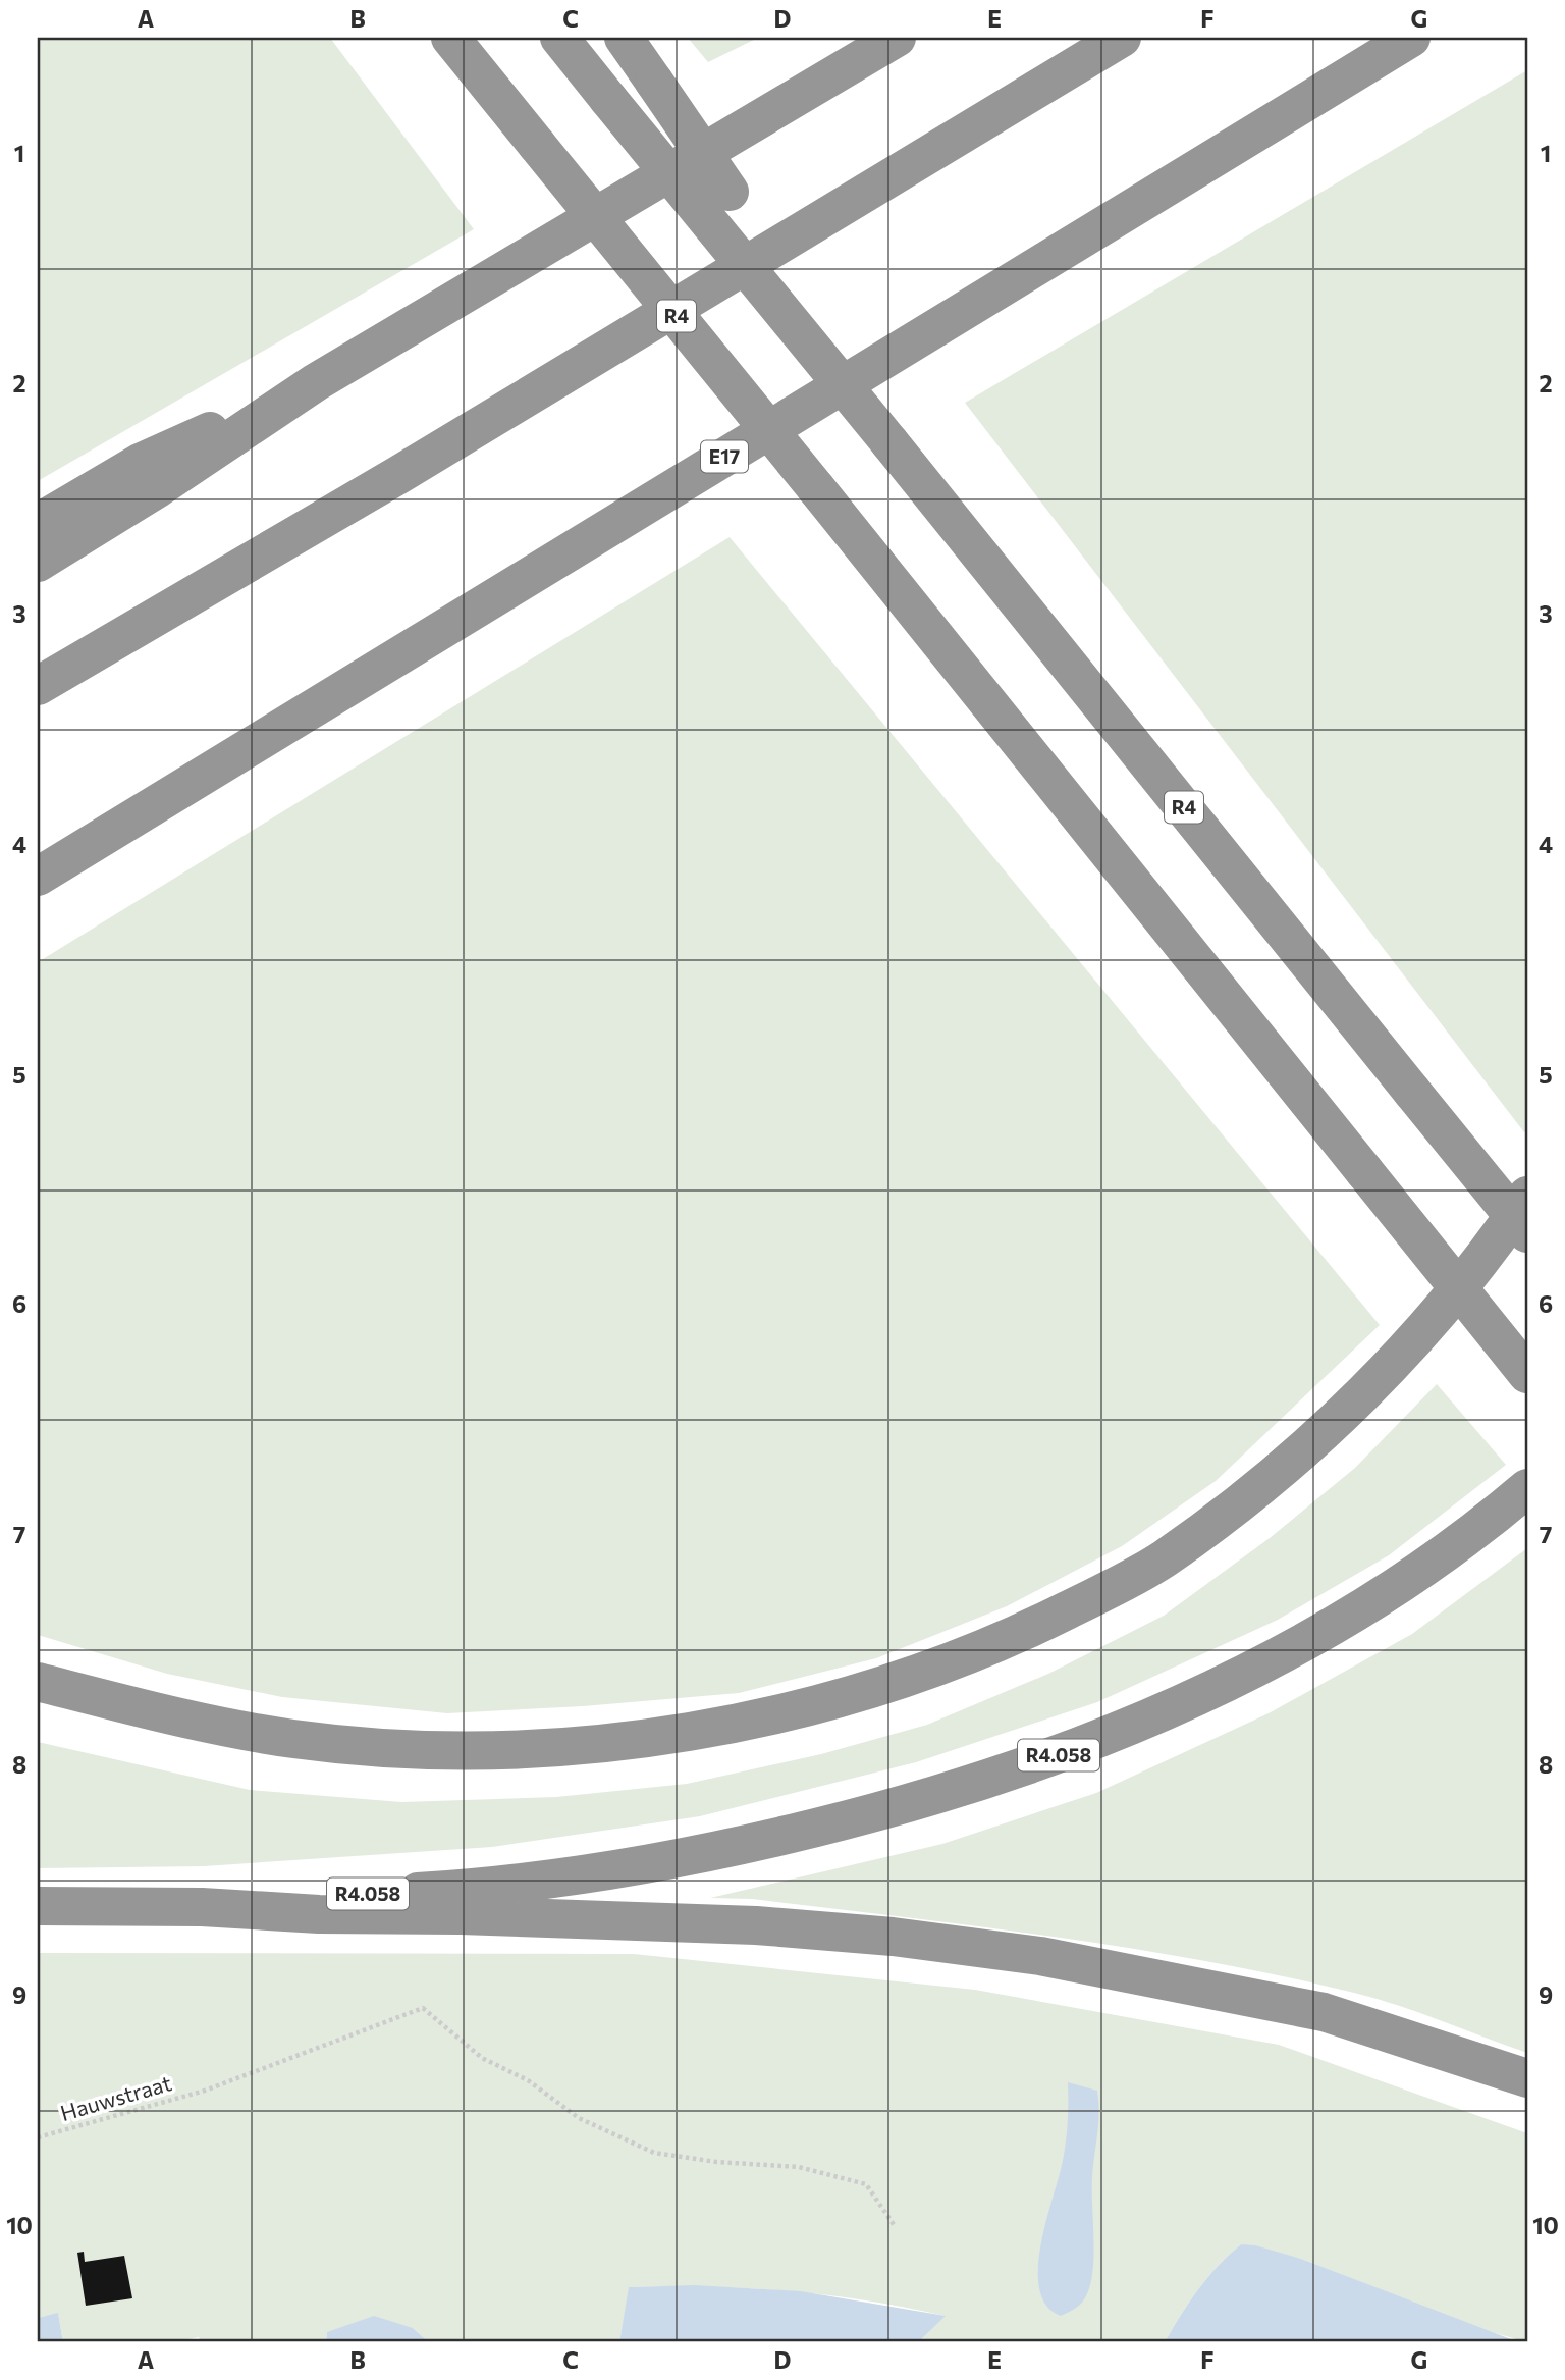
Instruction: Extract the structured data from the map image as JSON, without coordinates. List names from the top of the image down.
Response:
{
  "streets": {
    "highway": ["R4", "E17", "R4.058"],
    "path": ["Hauwstraat"]
  },
  "grid": {
    "columns": [
      "A",
      "B",
      "C",
      "D",
      "E",
      "F",
      "G"
    ],
    "rows": [
      "1",
      "2",
      "3",
      "4",
      "5",
      "6",
      "7",
      "8",
      "9",
      "10"
    ]
  }
}
